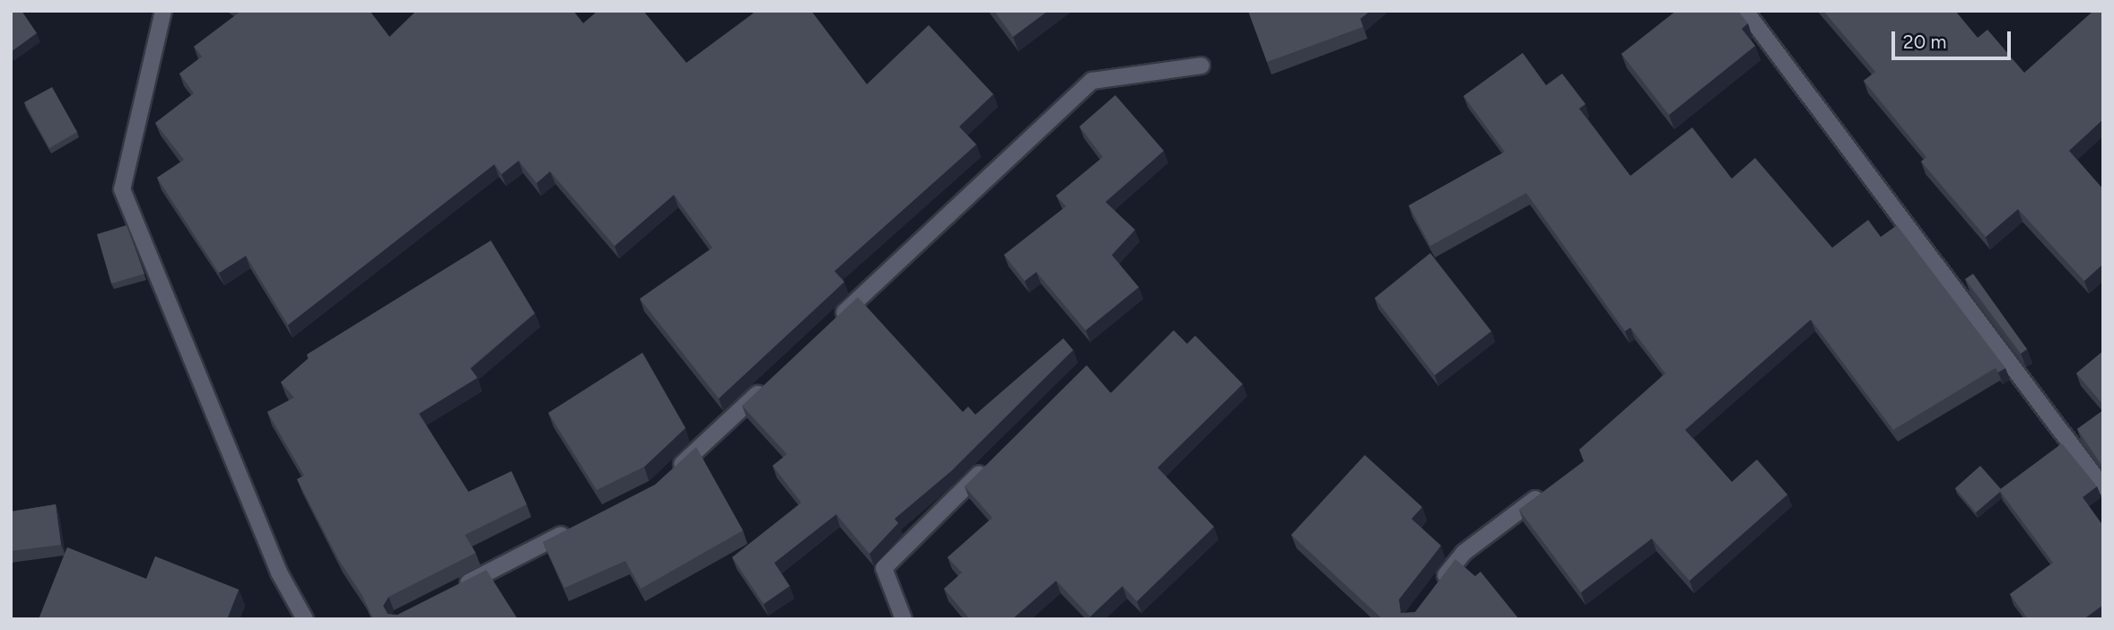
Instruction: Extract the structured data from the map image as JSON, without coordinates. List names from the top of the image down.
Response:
{
  "scale_bar": "20 m"
}
